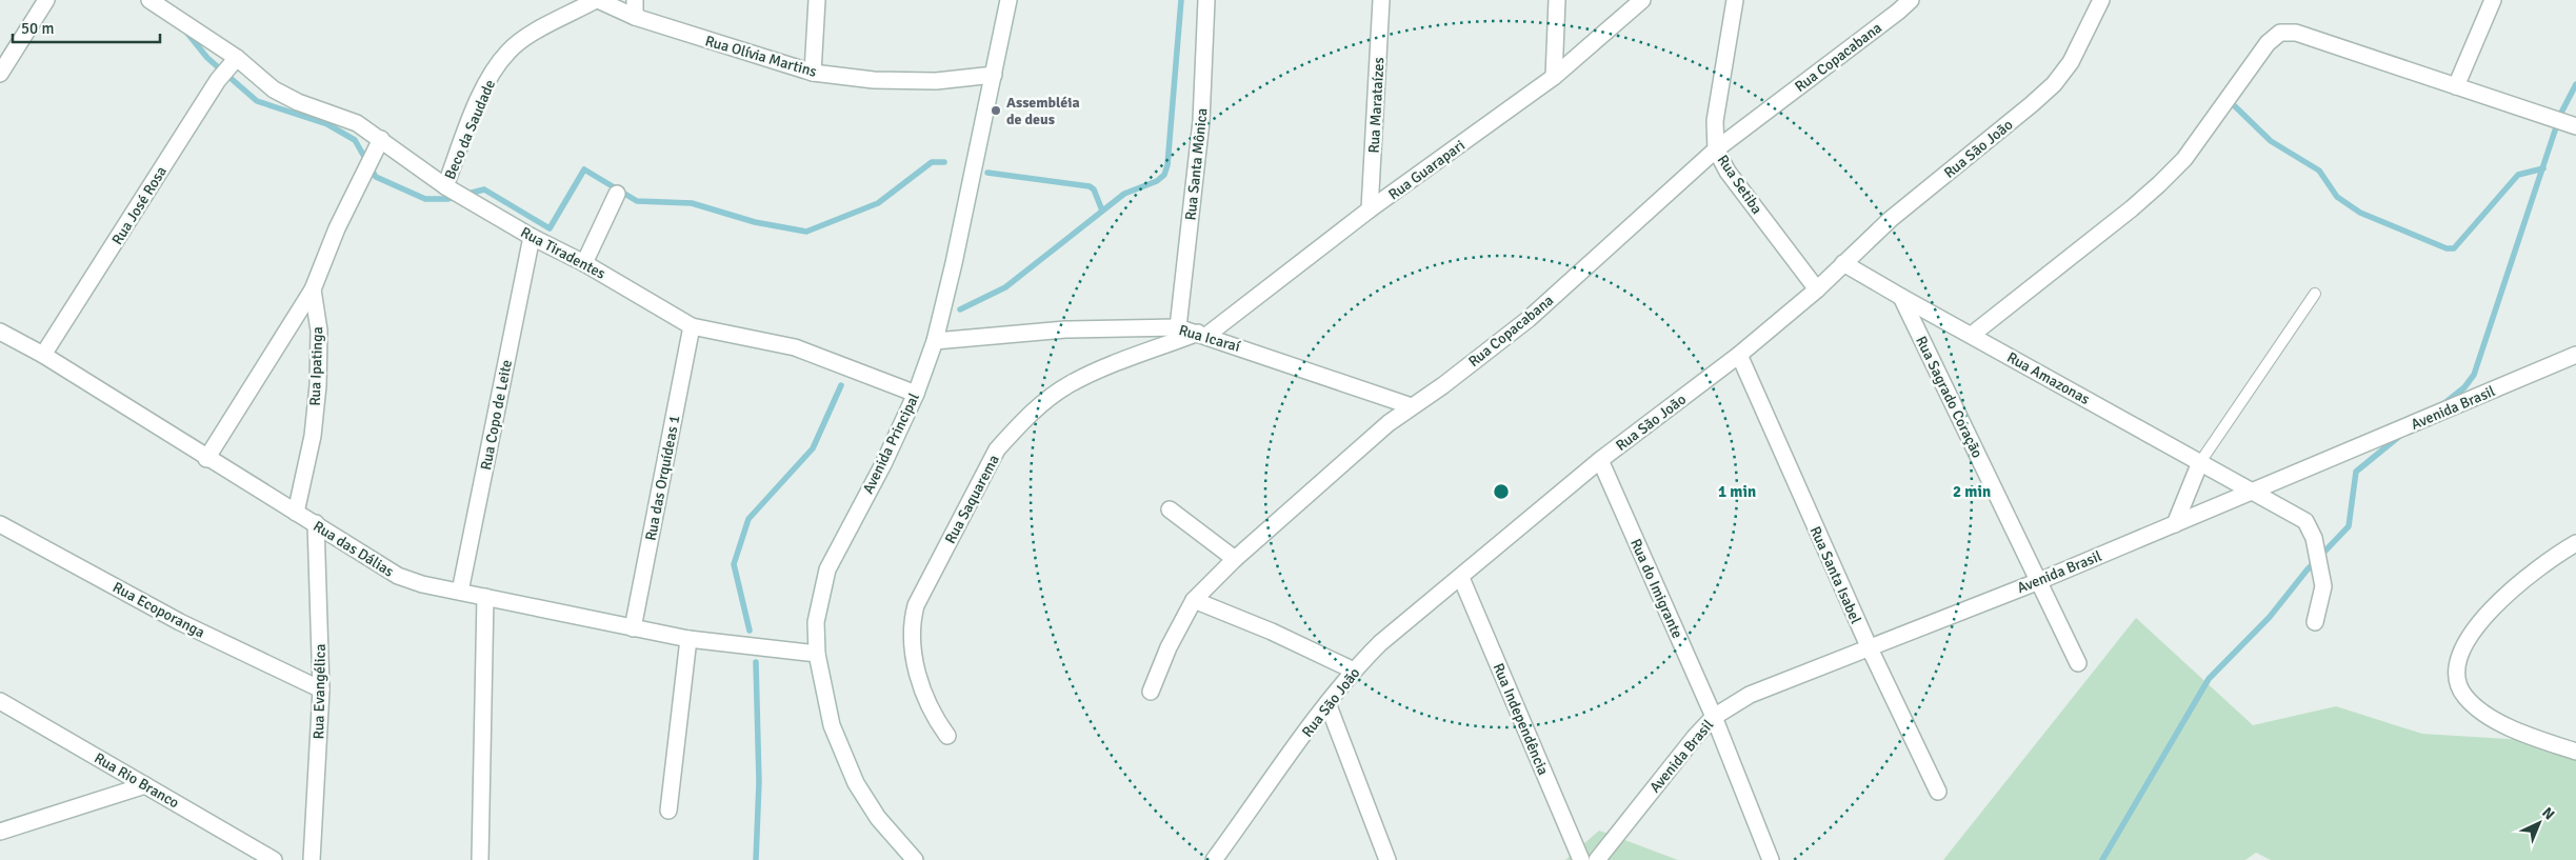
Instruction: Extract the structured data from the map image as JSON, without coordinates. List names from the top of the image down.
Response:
{
  "streets": {
    "street": [
      "Rua Olívia Martins",
      "Rua Copacabana",
      "Rua Marataízes",
      "Beco da Saudade",
      "Rua São João",
      "Rua Santa Mônica",
      "Rua Guarapari",
      "Rua Setiba",
      "Rua José Rosa",
      "Rua Tiradentes",
      "Rua Icaraí",
      "Rua Ipatinga",
      "Rua Amazonas",
      "Rua Sagrado Coração",
      "Avenida Brasil",
      "Rua Copo de Leite",
      "Avenida Principal",
      "Rua das Orquídeas 1",
      "Rua Saquarema",
      "Rua das Dálias",
      "Rua Santa Isabel",
      "Rua do Imigrante",
      "Rua Ecoporanga",
      "Rua Evangélica",
      "Rua Independência",
      "Rua Rio Branco"
    ]
  },
  "crossings": [
    ["Rua Olívia Martins", "Beco da Saudade"],
    ["Rua Olívia Martins", "Avenida Principal"],
    ["Rua Copacabana", "Rua Setiba"],
    ["Rua Copacabana", "Rua Icaraí"],
    ["Rua Marataízes", "Rua Guarapari"],
    ["Beco da Saudade", "Rua Tiradentes"],
    ["Rua São João", "Rua Setiba"],
    ["Rua São João", "Rua Amazonas"],
    ["Rua São João", "Rua Santa Isabel"],
    ["Rua São João", "Rua do Imigrante"],
    ["Rua São João", "Rua Independência"],
    ["Rua Santa Mônica", "Rua Icaraí"],
    ["Rua Guarapari", "Rua Icaraí"],
    ["Rua Guarapari", "Rua Saquarema"],
    ["Rua José Rosa", "Rua Tiradentes"],
    ["Rua José Rosa", "Rua das Dálias"],
    ["Rua Tiradentes", "Rua Copo de Leite"],
    ["Rua Tiradentes", "Avenida Principal"],
    ["Rua Tiradentes", "Rua das Orquídeas 1"],
    ["Rua Icaraí", "Avenida Principal"],
    ["Rua Icaraí", "Rua Saquarema"],
    ["Rua Ipatinga", "Rua das Dálias"],
    ["Rua Amazonas", "Rua Sagrado Coração"],
    ["Rua Amazonas", "Avenida Brasil"],
    ["Rua Sagrado Coração", "Avenida Brasil"],
    ["Avenida Brasil", "Rua Santa Isabel"],
    ["Avenida Brasil", "Rua do Imigrante"],
    ["Rua Copo de Leite", "Rua das Dálias"],
    ["Avenida Principal", "Rua das Dálias"],
    ["Rua das Orquídeas 1", "Rua das Dálias"],
    ["Rua das Dálias", "Rua Evangélica"],
    ["Rua Ecoporanga", "Rua Evangélica"]
  ],
  "places": ["Assembléia de deus"],
  "scale_bar": "50 m",
  "north": "top right",
  "rings": ["1 min", "2 min"]
}
